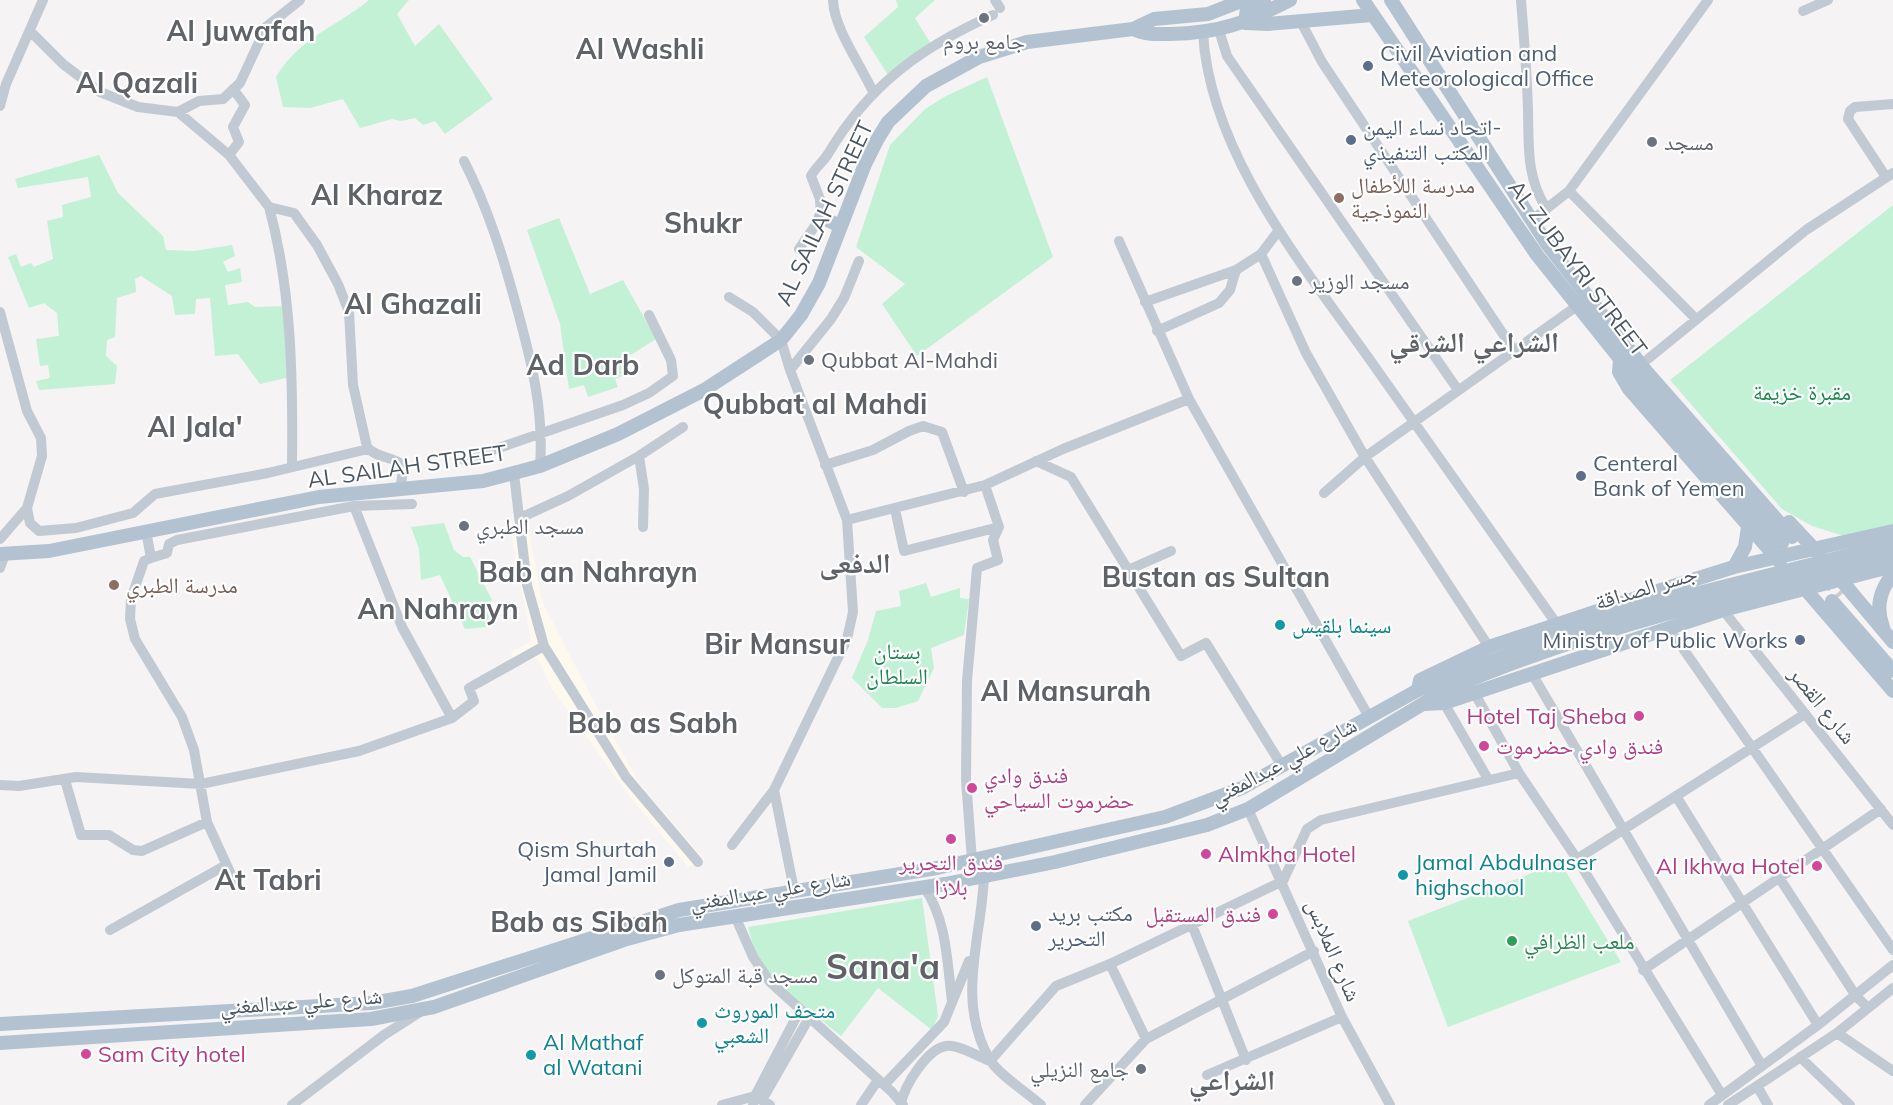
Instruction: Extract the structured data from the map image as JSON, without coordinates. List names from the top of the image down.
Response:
{
  "streets": {
    "main road": [
      "AL SAILAH STREET",
      "AL ZUBAYRI STREET",
      "جسر الصداقة",
      "شارع علي عبدالمغني"
    ],
    "street": ["شارع القصر", "شارع الملابس"]
  },
  "crossings": [
    ["جسر الصداقة", "شارع علي عبدالمغني"],
    ["شارع علي عبدالمغني", "شارع الملابس"]
  ],
  "districts": [
    "Al Juwafah",
    "Al Washli",
    "Al Qazali",
    "Al Kharaz",
    "Shukr",
    "Al Ghazali",
    "الشراعي الشرقي",
    "Ad Darb",
    "Qubbat al Mahdi",
    "Al Jala'",
    "الدفعى",
    "Bab an Nahrayn",
    "Bustan as Sultan",
    "An Nahrayn",
    "Bir Mansur",
    "Al Mansurah",
    "Bab as Sabh",
    "At Tabri",
    "Bab as Sibah",
    "Sana'a",
    "الشراعي"
  ],
  "parks": ["مقبرة خزيمة", "بستان السلطان"],
  "places": [
    "جامع بروم",
    "Civil Aviation and Meteorological Office",
    "اتحاد نساء اليمن- المكتب التنفيذي",
    "مسجد",
    "مدرسة اللأطفال النموذجية",
    "مسجد الوزير",
    "Qubbat Al-Mahdi",
    "Centeral Bank of Yemen",
    "مسجد الطبري",
    "مدرسة الطبري",
    "سينما بلقيس",
    "Ministry of Public Works",
    "Hotel Taj Sheba",
    "فندق وادي حضرموت",
    "فندق وادي حضرموت السياحي",
    "فندق التحرير بلازا",
    "Almkha Hotel",
    "Qism Shurtah Jamal Jamil",
    "Al Ikhwa Hotel",
    "Jamal Abdulnaser highschool",
    "فندق المستقبل",
    "مكتب بريد التحرير",
    "ملعب الظرافي",
    "مسجد قبة المتوكل",
    "متحف الموروث الشعبي",
    "Sam City hotel",
    "Al Mathaf al Watani",
    "جامع النزيلي"
  ]
}
